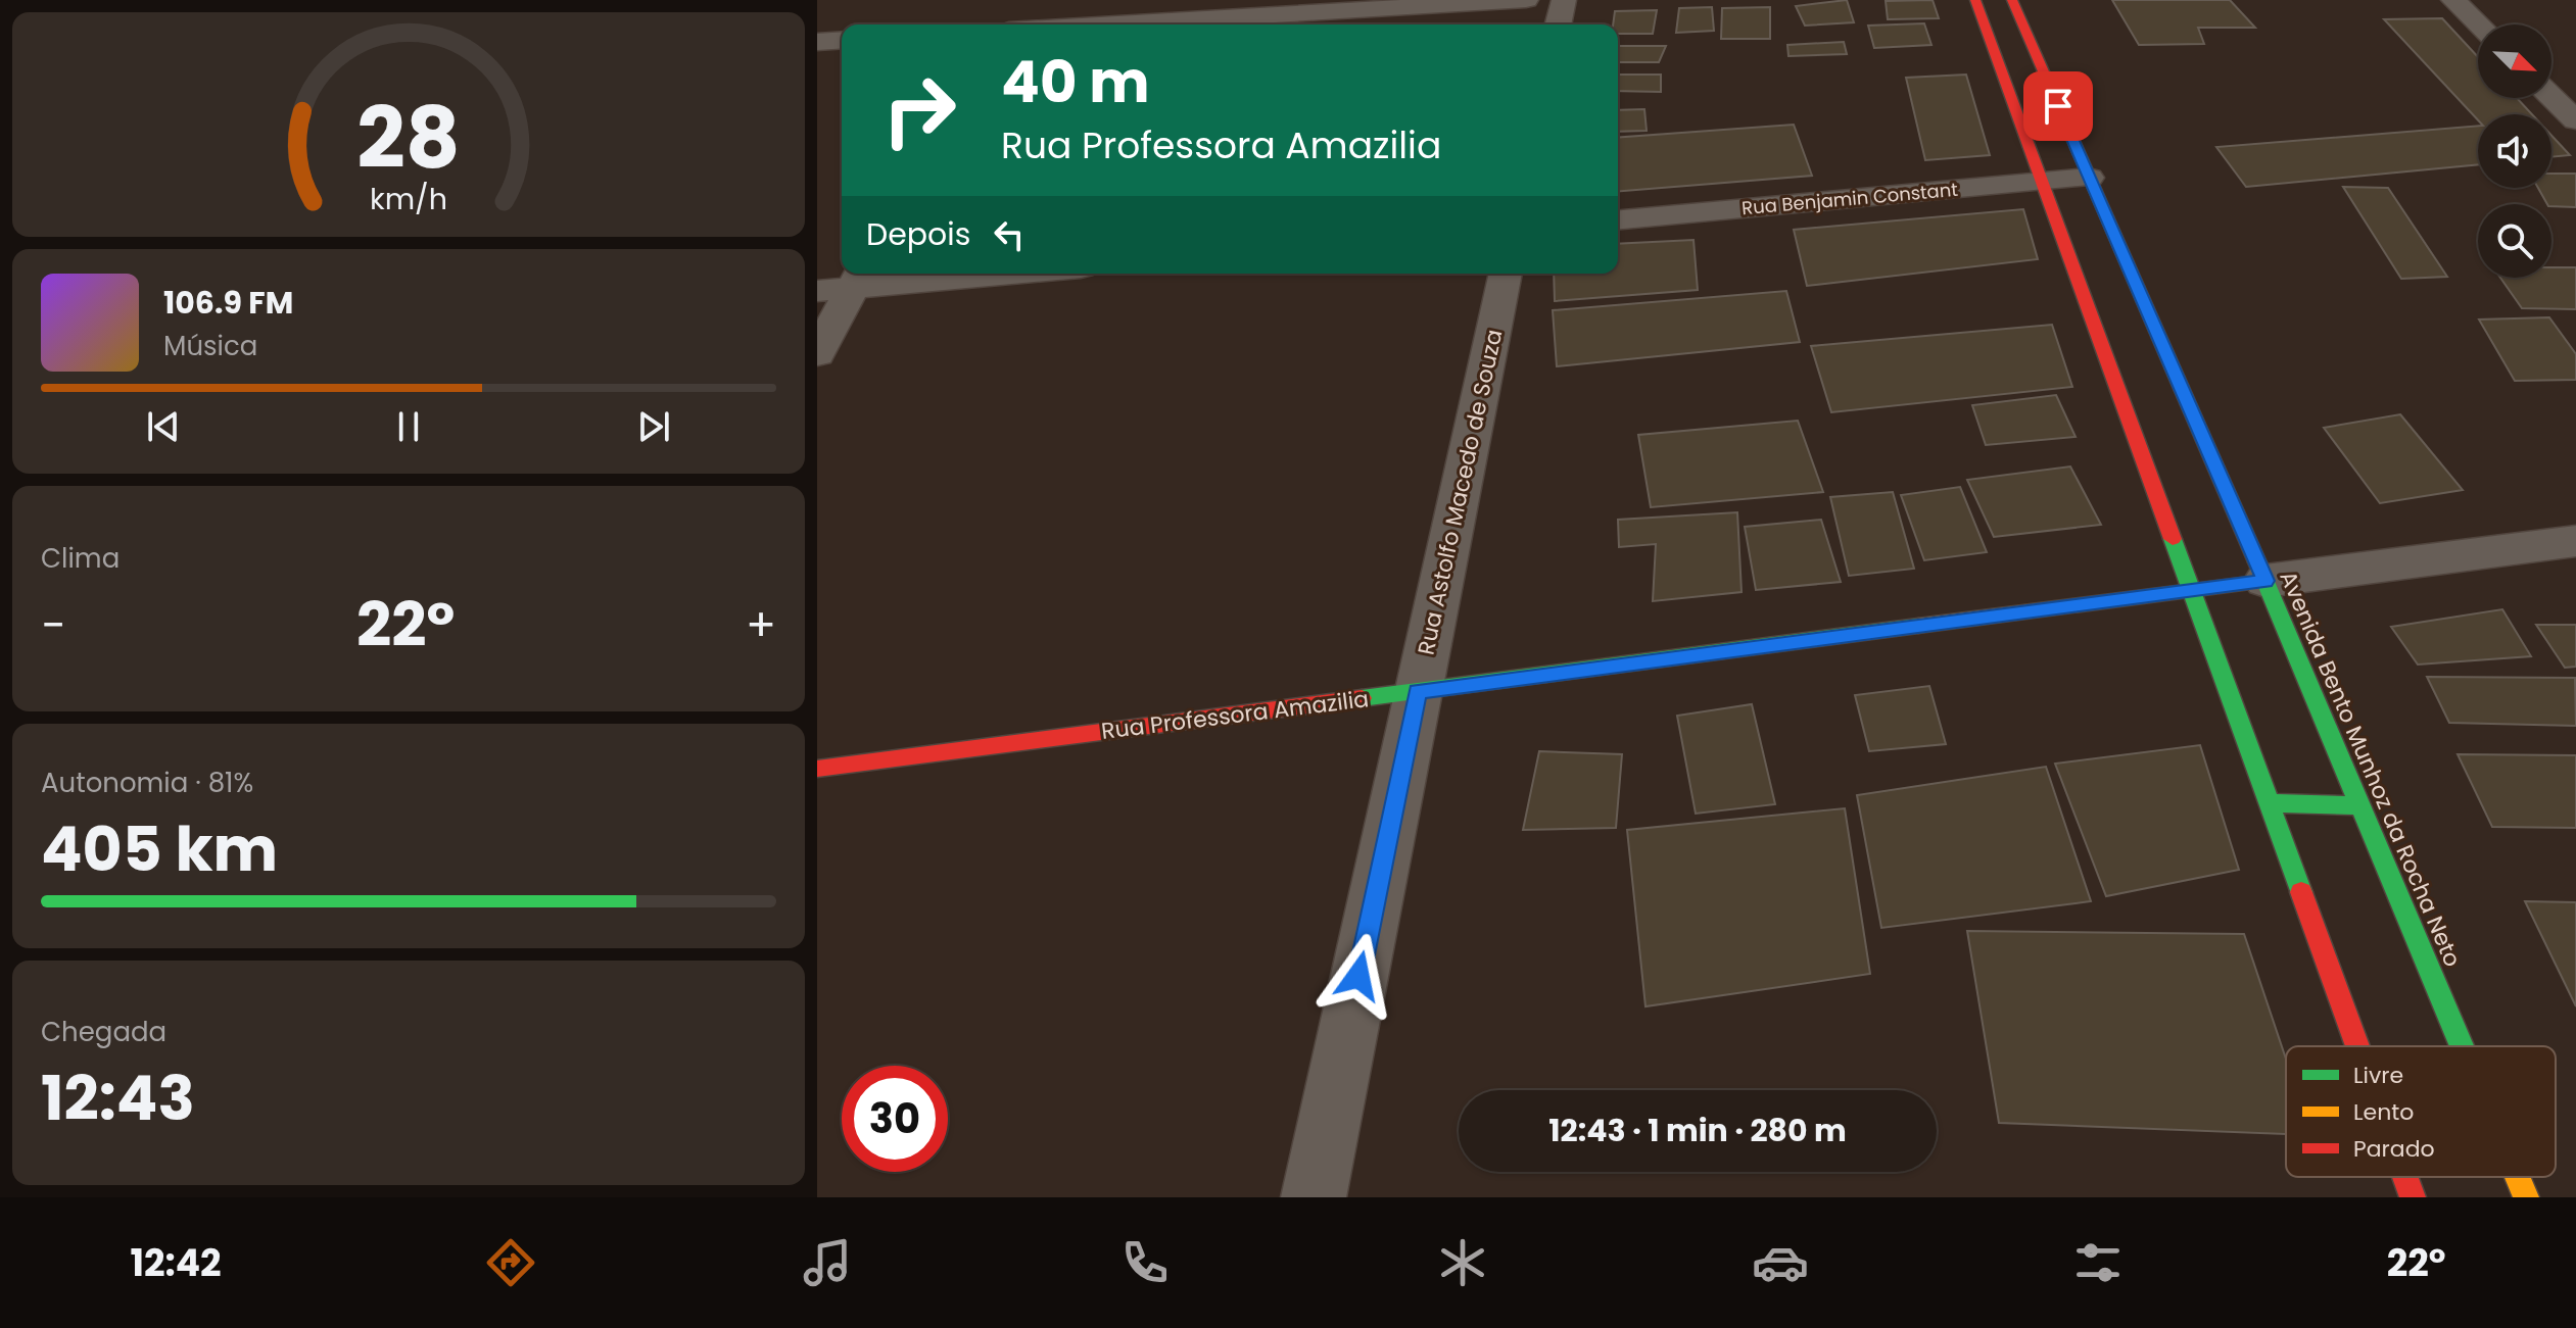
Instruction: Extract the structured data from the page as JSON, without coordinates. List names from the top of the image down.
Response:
{
  "streets": {
    "main road": ["Rua Professora Amazilia", "Avenida Bento Munhoz da Rocha Neto"],
    "street": ["Rua Benjamin Constant", "Rua Astolfo Macedo de Souza"]
  },
  "crossings": [
    ["Rua Benjamin Constant", "Avenida Bento Munhoz da Rocha Neto"],
    ["Rua Astolfo Macedo de Souza", "Rua Professora Amazilia"],
    ["Rua Professora Amazilia", "Avenida Bento Munhoz da Rocha Neto"]
  ],
  "legend": ["Livre", "Lento", "Parado"],
  "north": "bottom right",
  "page": {
    "turn": ["40 m", "Rua Professora Amazilia"],
    "then": "Depois",
    "song": ["106.9 FM", "Música"],
    "tile": [
      "Clima",
      ["Autonomia · 81%", "405 km"],
      ["Chegada", "12:43"]
    ],
    "heat": ["−", "22°", "+"],
    "limit": "30",
    "trip": "12:43 · 1 min · 280 m",
    "tabs": ["12:42", "22°"],
    "gauge": ["28", "km/h"]
  }
}
